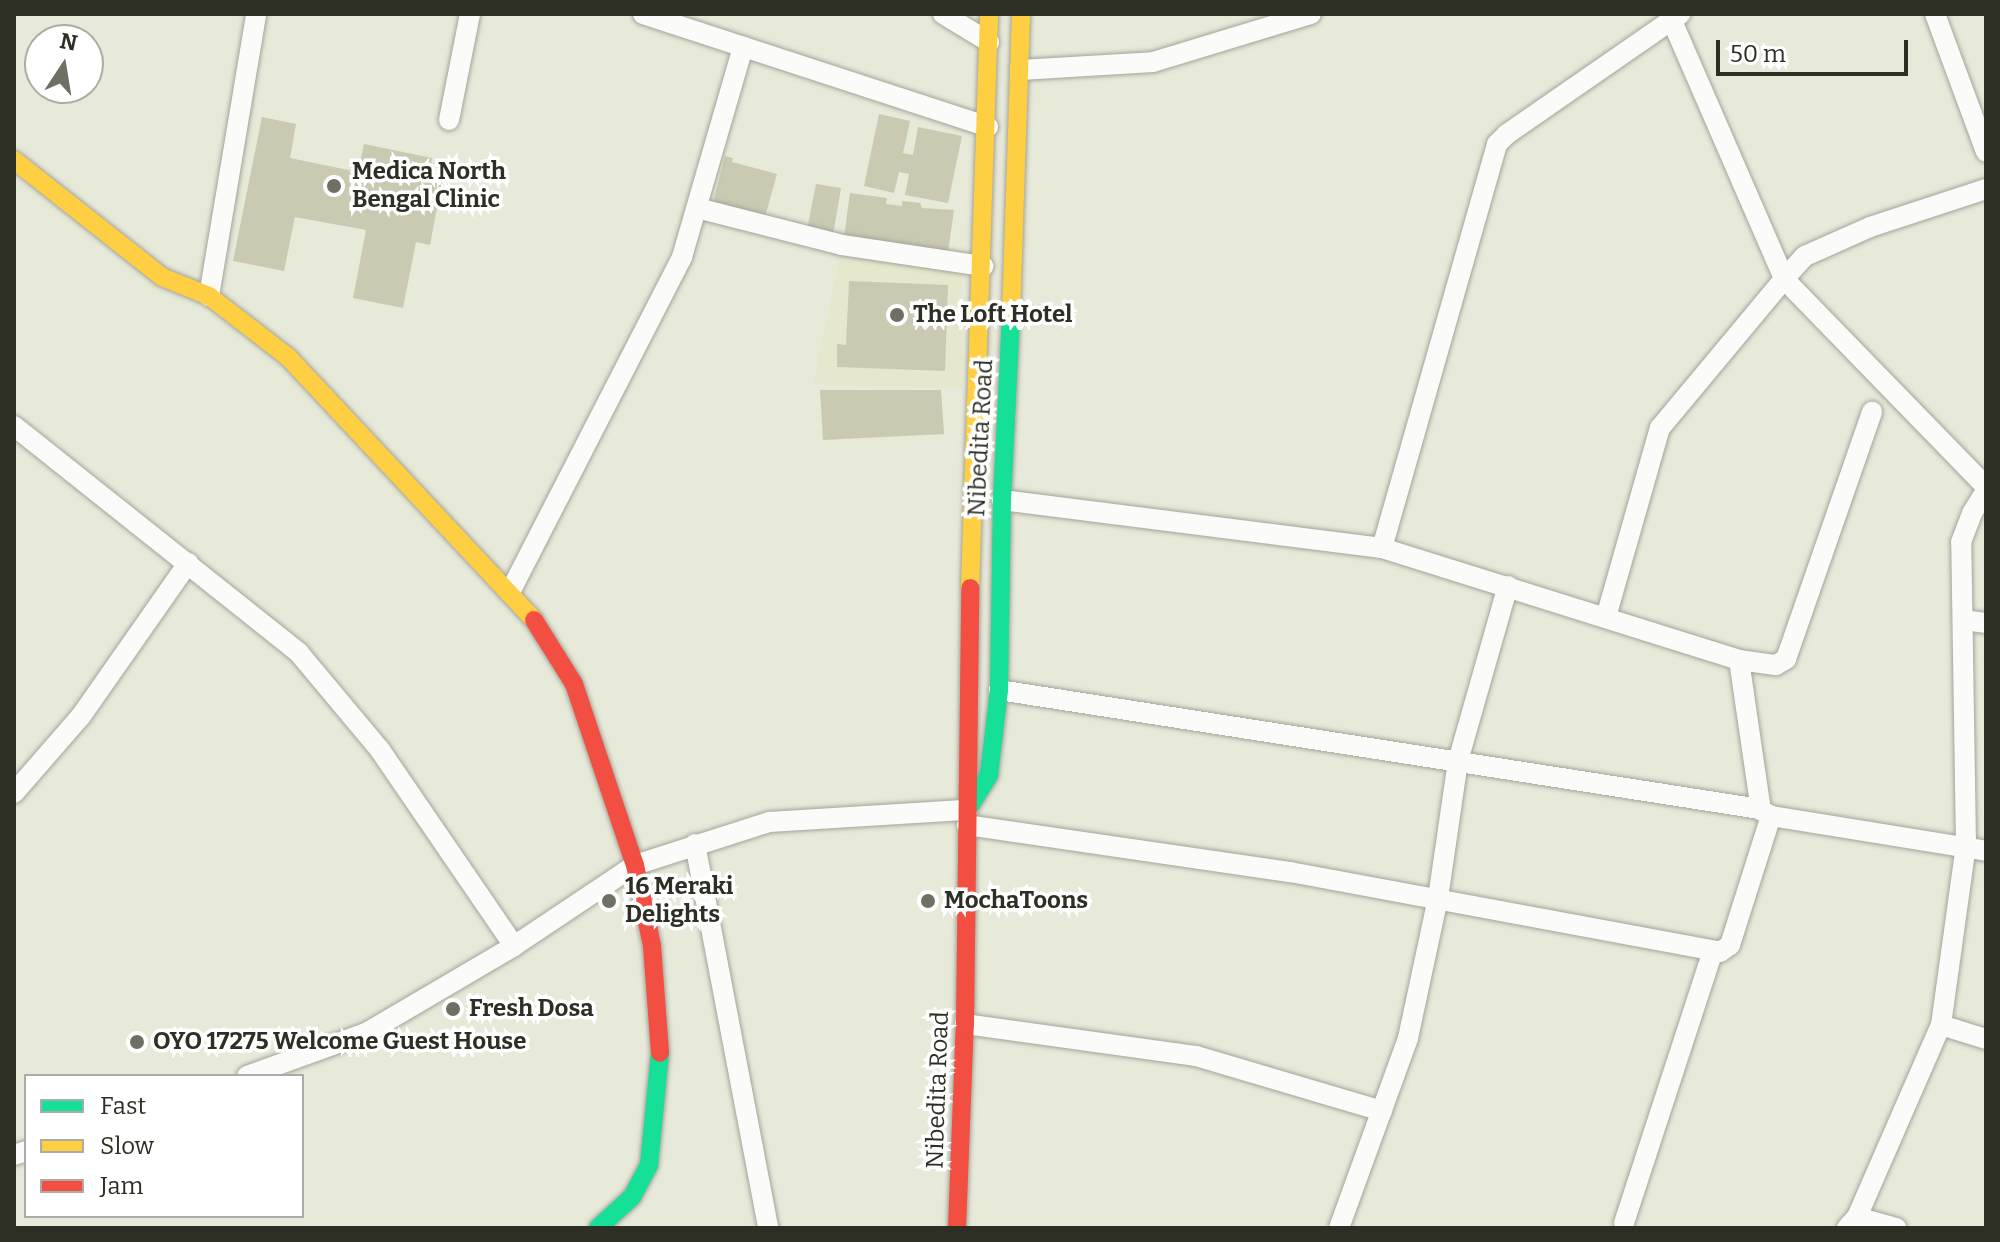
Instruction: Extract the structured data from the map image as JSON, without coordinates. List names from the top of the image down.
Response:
{
  "streets": {
    "street": ["Nibedita Road"]
  },
  "places": [
    "Medica North Bengal Clinic",
    "The Loft Hotel",
    "16 Meraki Delights",
    "MochaToons",
    "Fresh Dosa",
    "OYO 17275 Welcome Guest House"
  ],
  "legend": ["Fast", "Slow", "Jam"],
  "scale_bar": "50 m",
  "north": "top"
}
